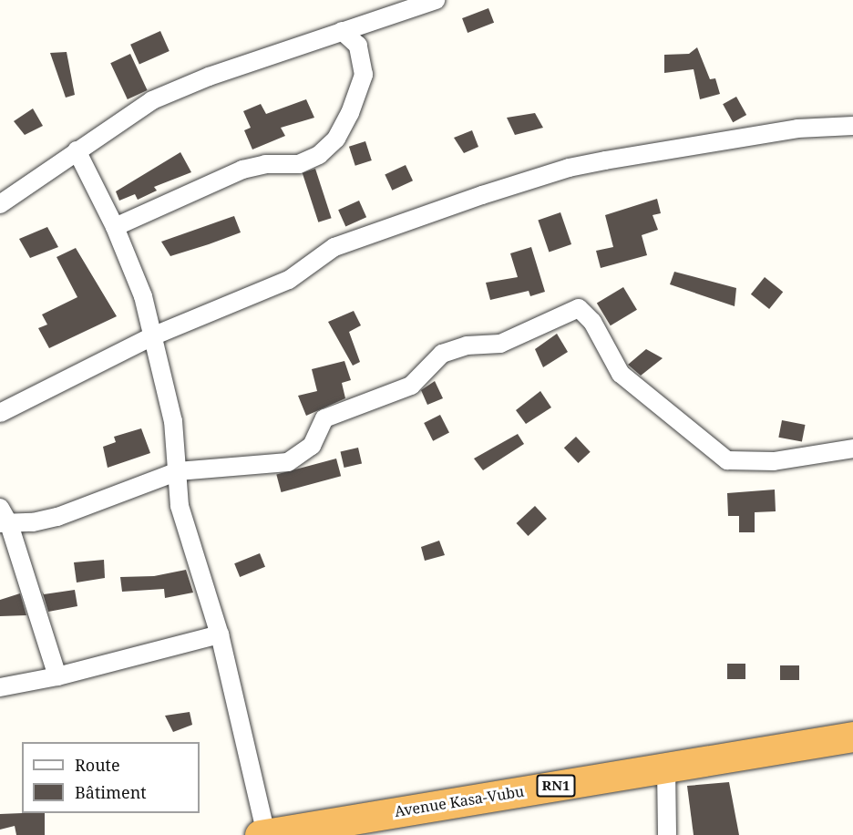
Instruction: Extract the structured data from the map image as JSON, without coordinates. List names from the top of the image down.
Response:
{
  "streets": {
    "highway": ["RN1", "Avenue Kasa-Vubu"]
  },
  "legend": ["Route", "Bâtiment"]
}
